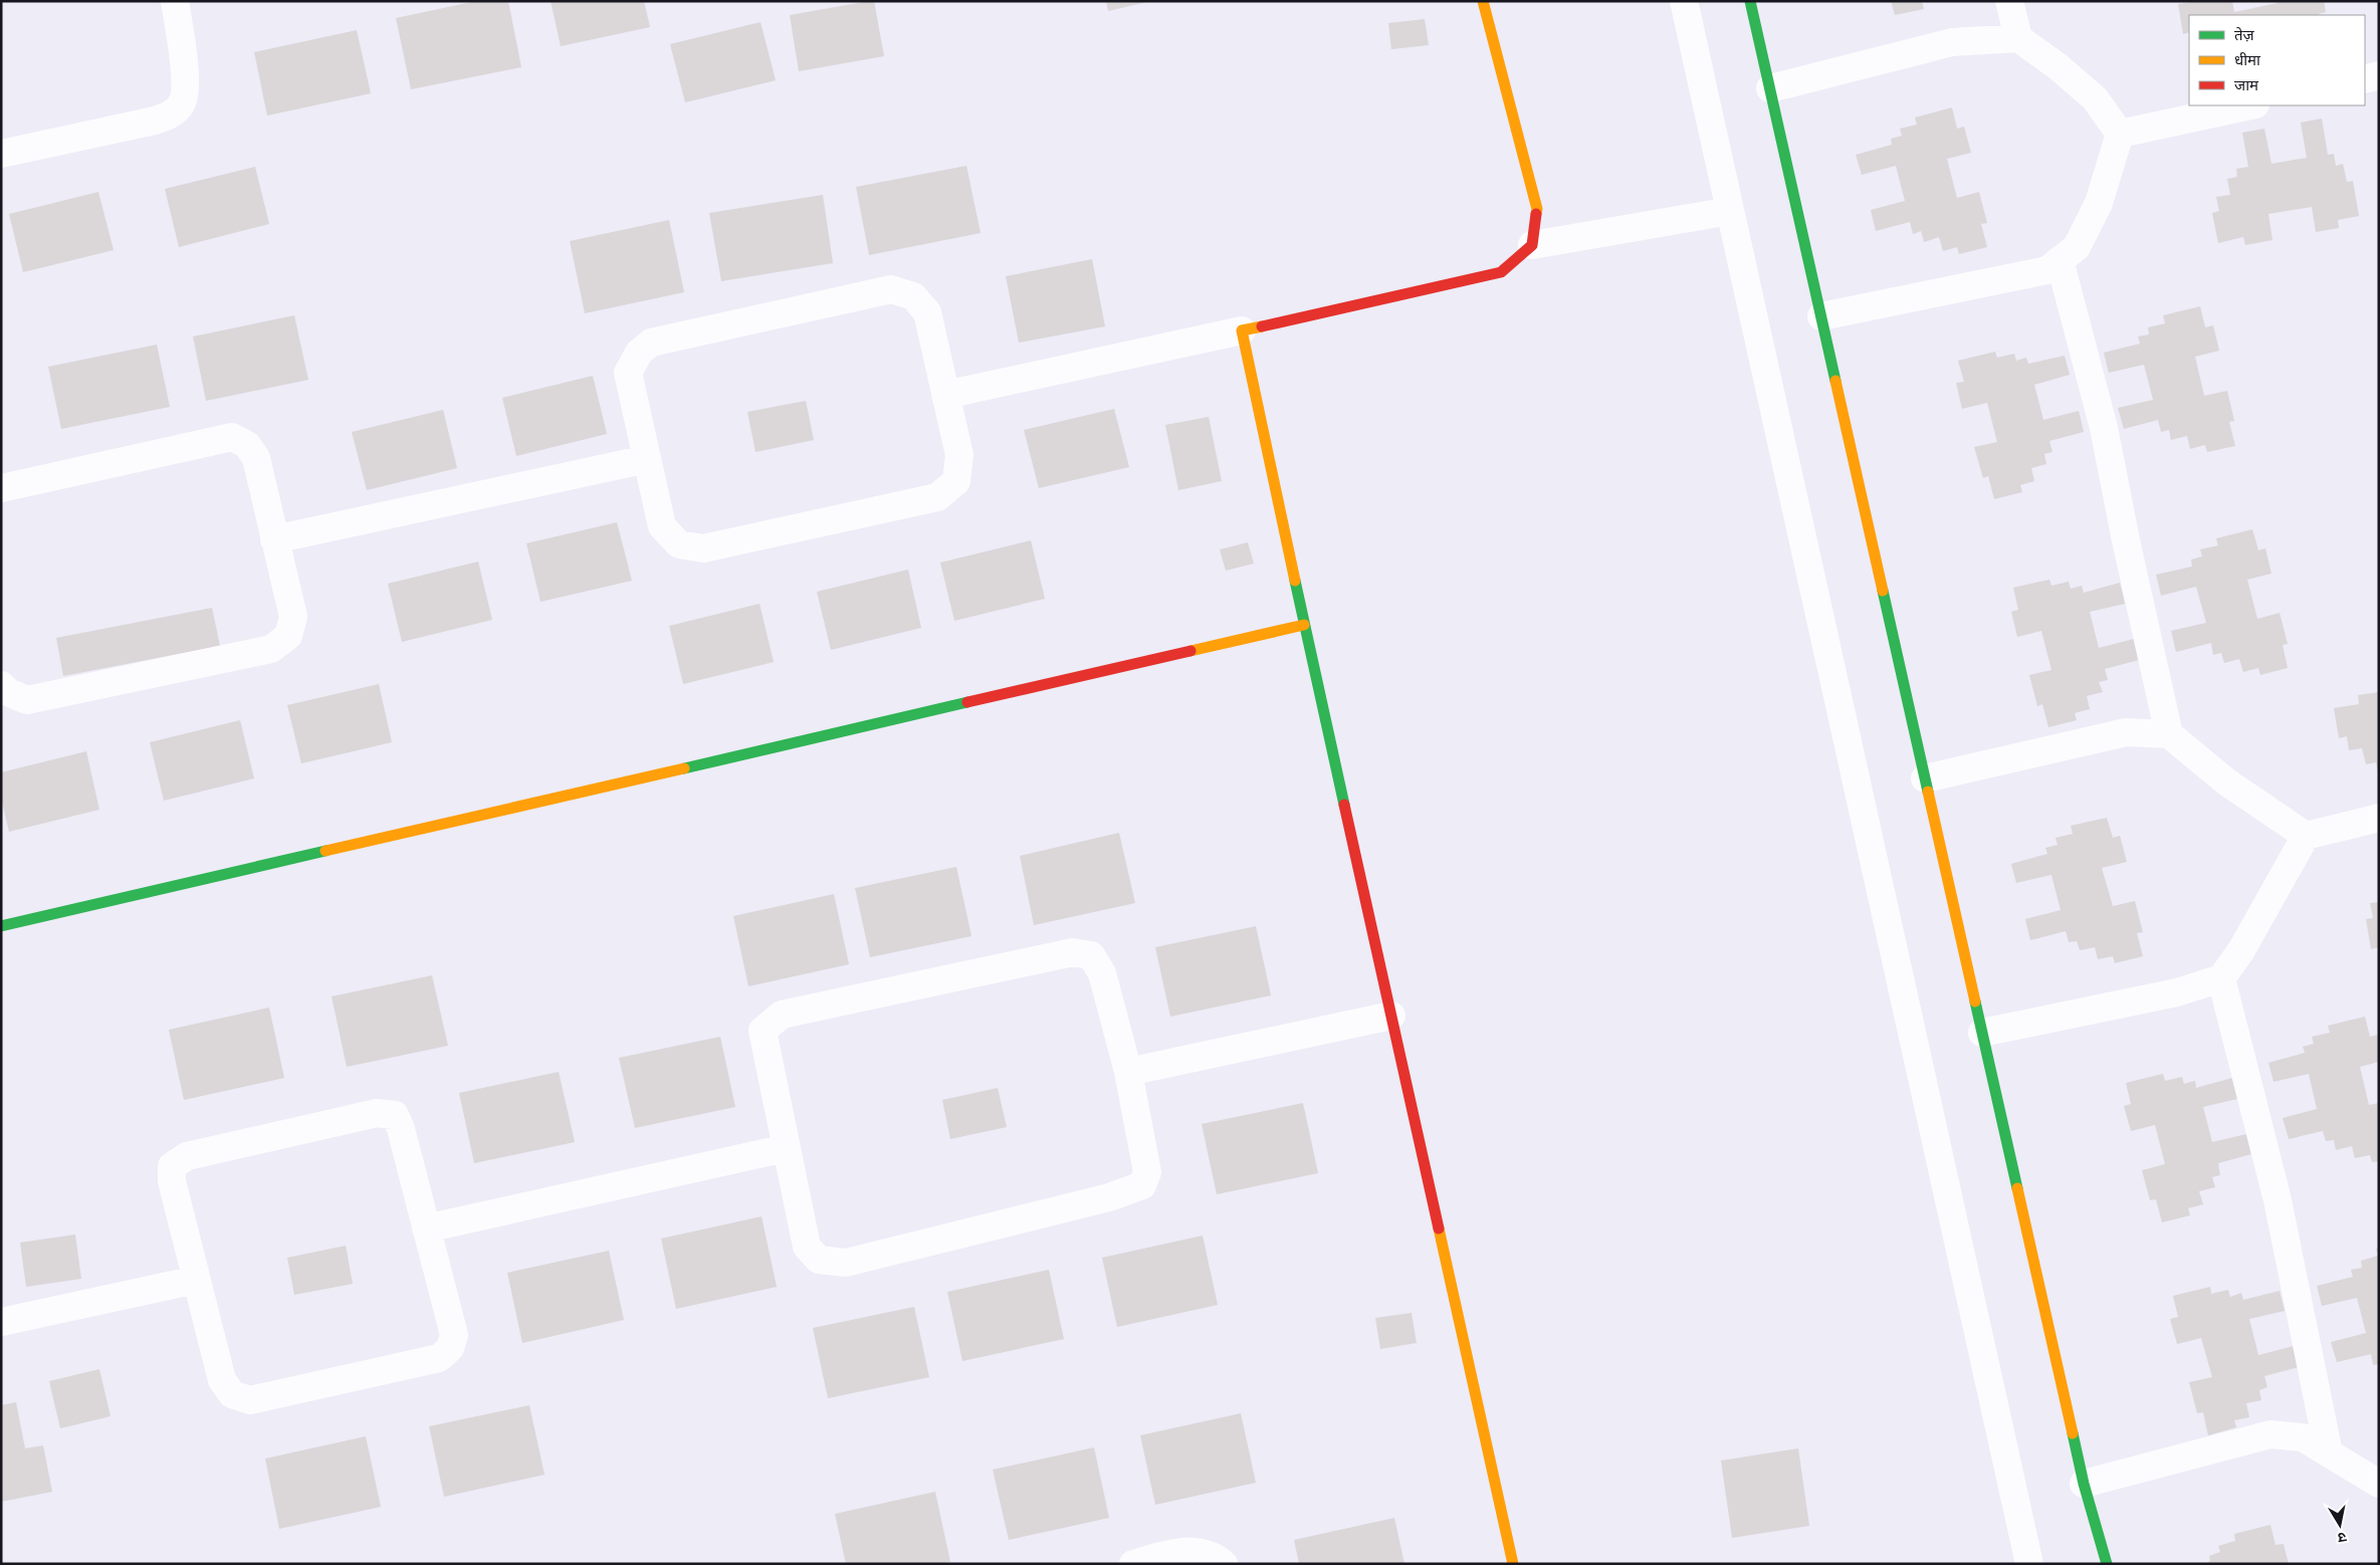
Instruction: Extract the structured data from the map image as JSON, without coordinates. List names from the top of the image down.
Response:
{
  "legend": ["तेज़", "धीमा", "जाम"],
  "north": "bottom"
}
